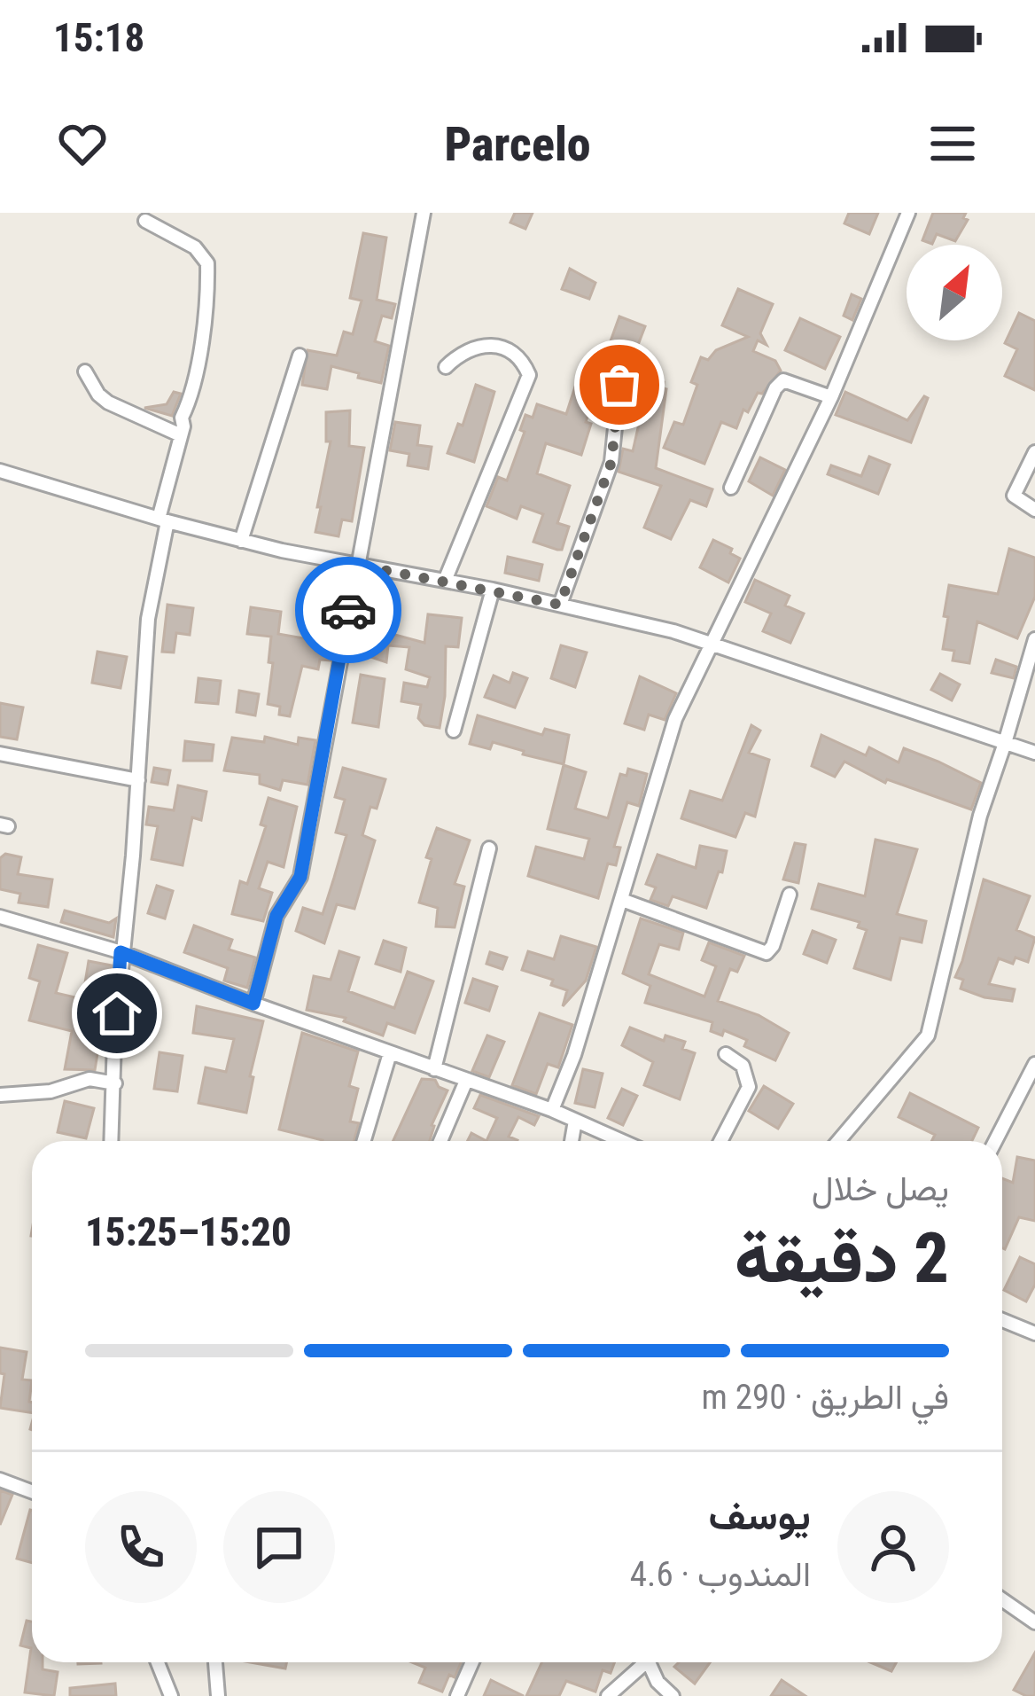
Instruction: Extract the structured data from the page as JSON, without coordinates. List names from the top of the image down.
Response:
{
  "north": "top right",
  "page": {
    "status": "15:18",
    "header": "Parcelo",
    "heading": ["2 دقيقة", "يصل خلال", "15:20–15:25"],
    "panel": ["يوسف", "المندوب · 4.6"],
    "bar": "في الطريق · 290 m"
  }
}
